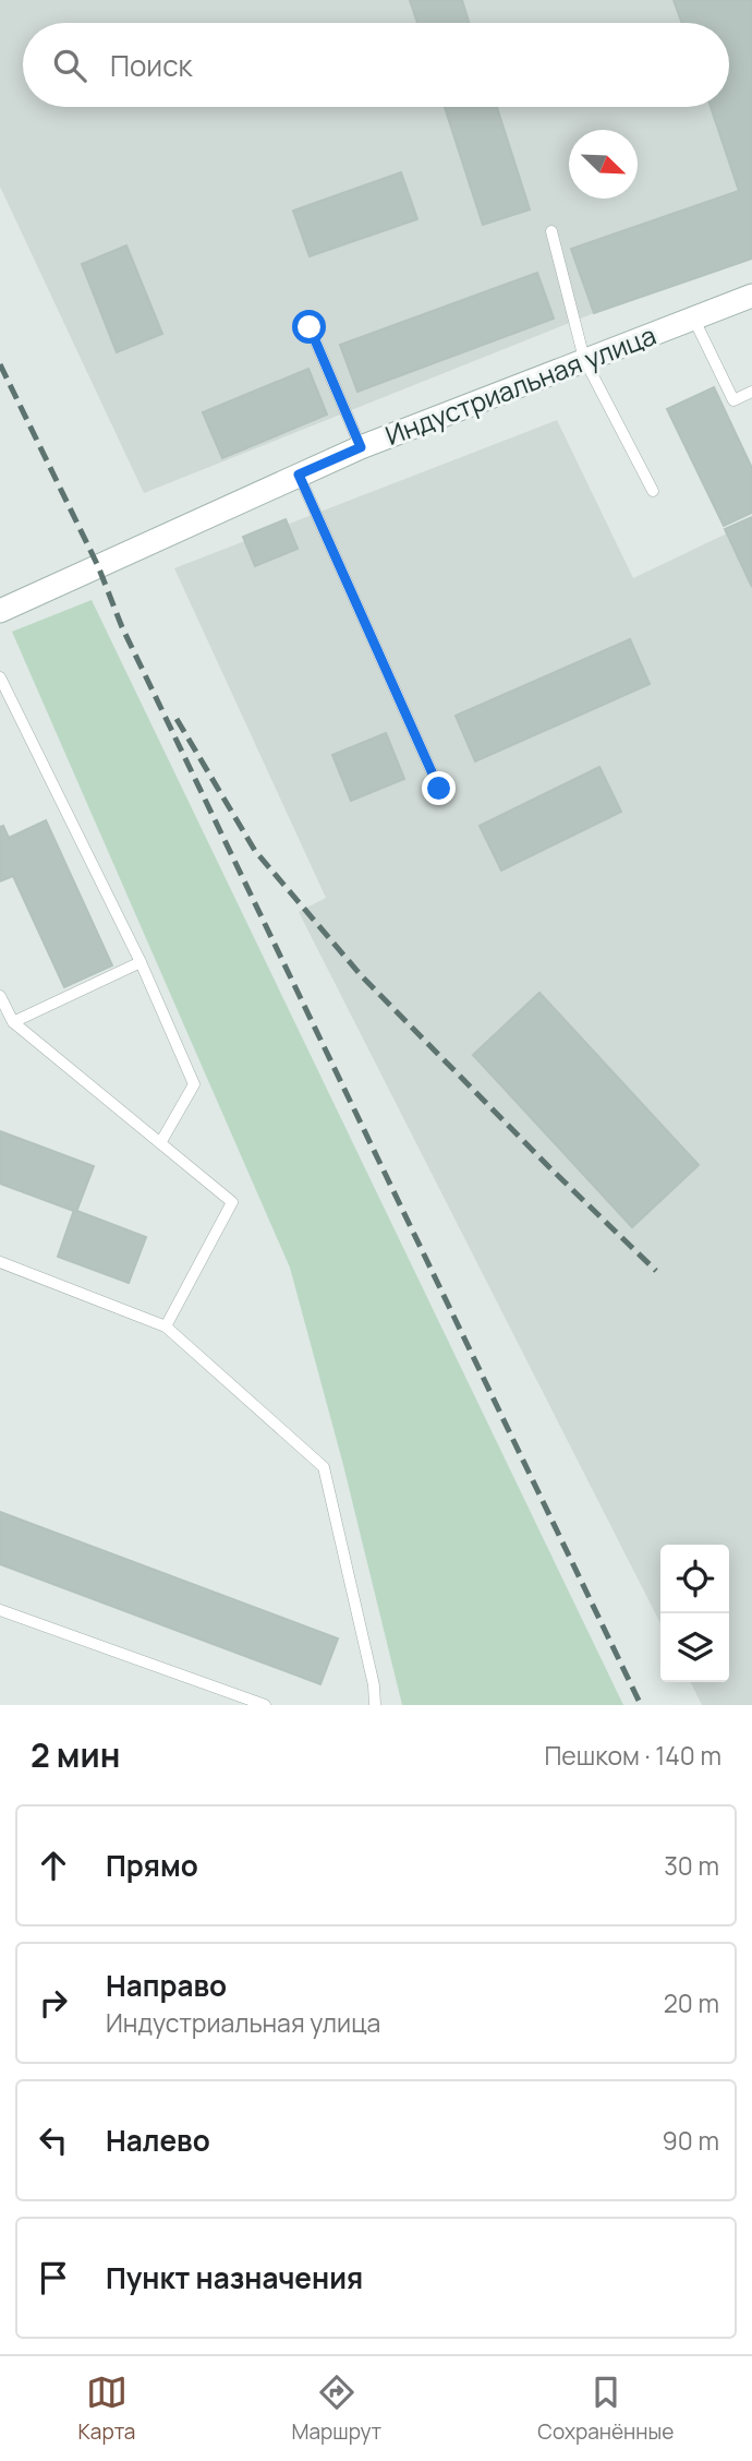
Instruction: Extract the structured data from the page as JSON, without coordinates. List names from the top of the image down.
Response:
{
  "streets": {
    "main road": ["Индустриальная улица"]
  },
  "north": "bottom right",
  "page": {
    "search": "Поиск",
    "heading": ["2 мин", "Пешком · 140 m"],
    "list": [
      ["Прямо", "30 m"],
      ["Направо", "Индустриальная улица", "20 m"],
      ["Налево", "90 m"],
      "Пункт назначения"
    ],
    "nav": ["Карта", "Маршрут", "Сохранённые"]
  }
}
